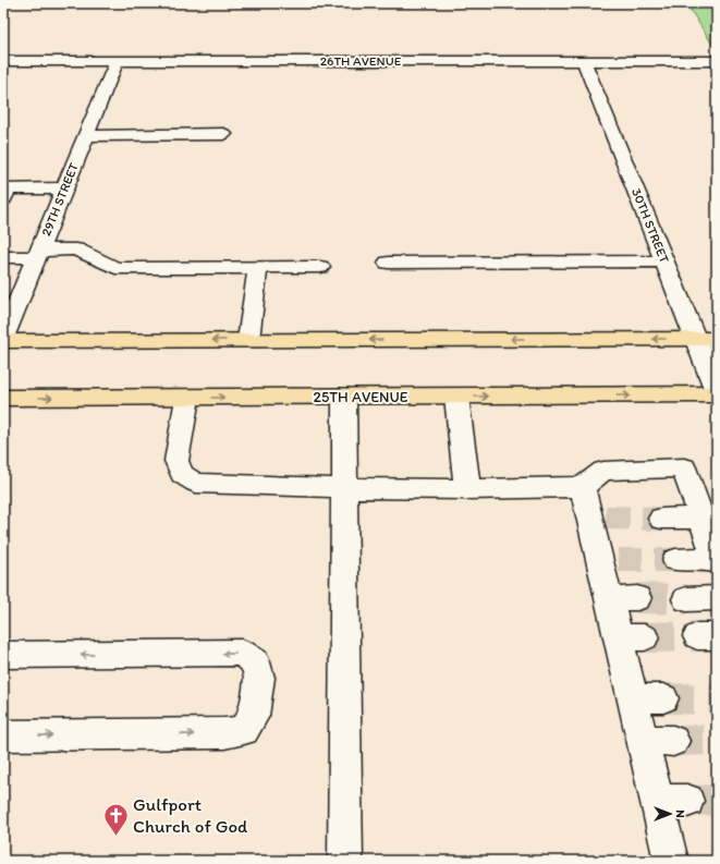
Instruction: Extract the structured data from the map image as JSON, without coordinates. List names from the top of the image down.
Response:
{
  "streets": {
    "main road": ["25TH AVENUE"],
    "street": ["26TH AVENUE", "29TH STREET", "30TH STREET"]
  },
  "crossings": [
    ["26TH AVENUE", "29TH STREET"],
    ["26TH AVENUE", "30TH STREET"]
  ],
  "places": {
    "church": ["Gulfport Church of God"]
  },
  "north": "right"
}
